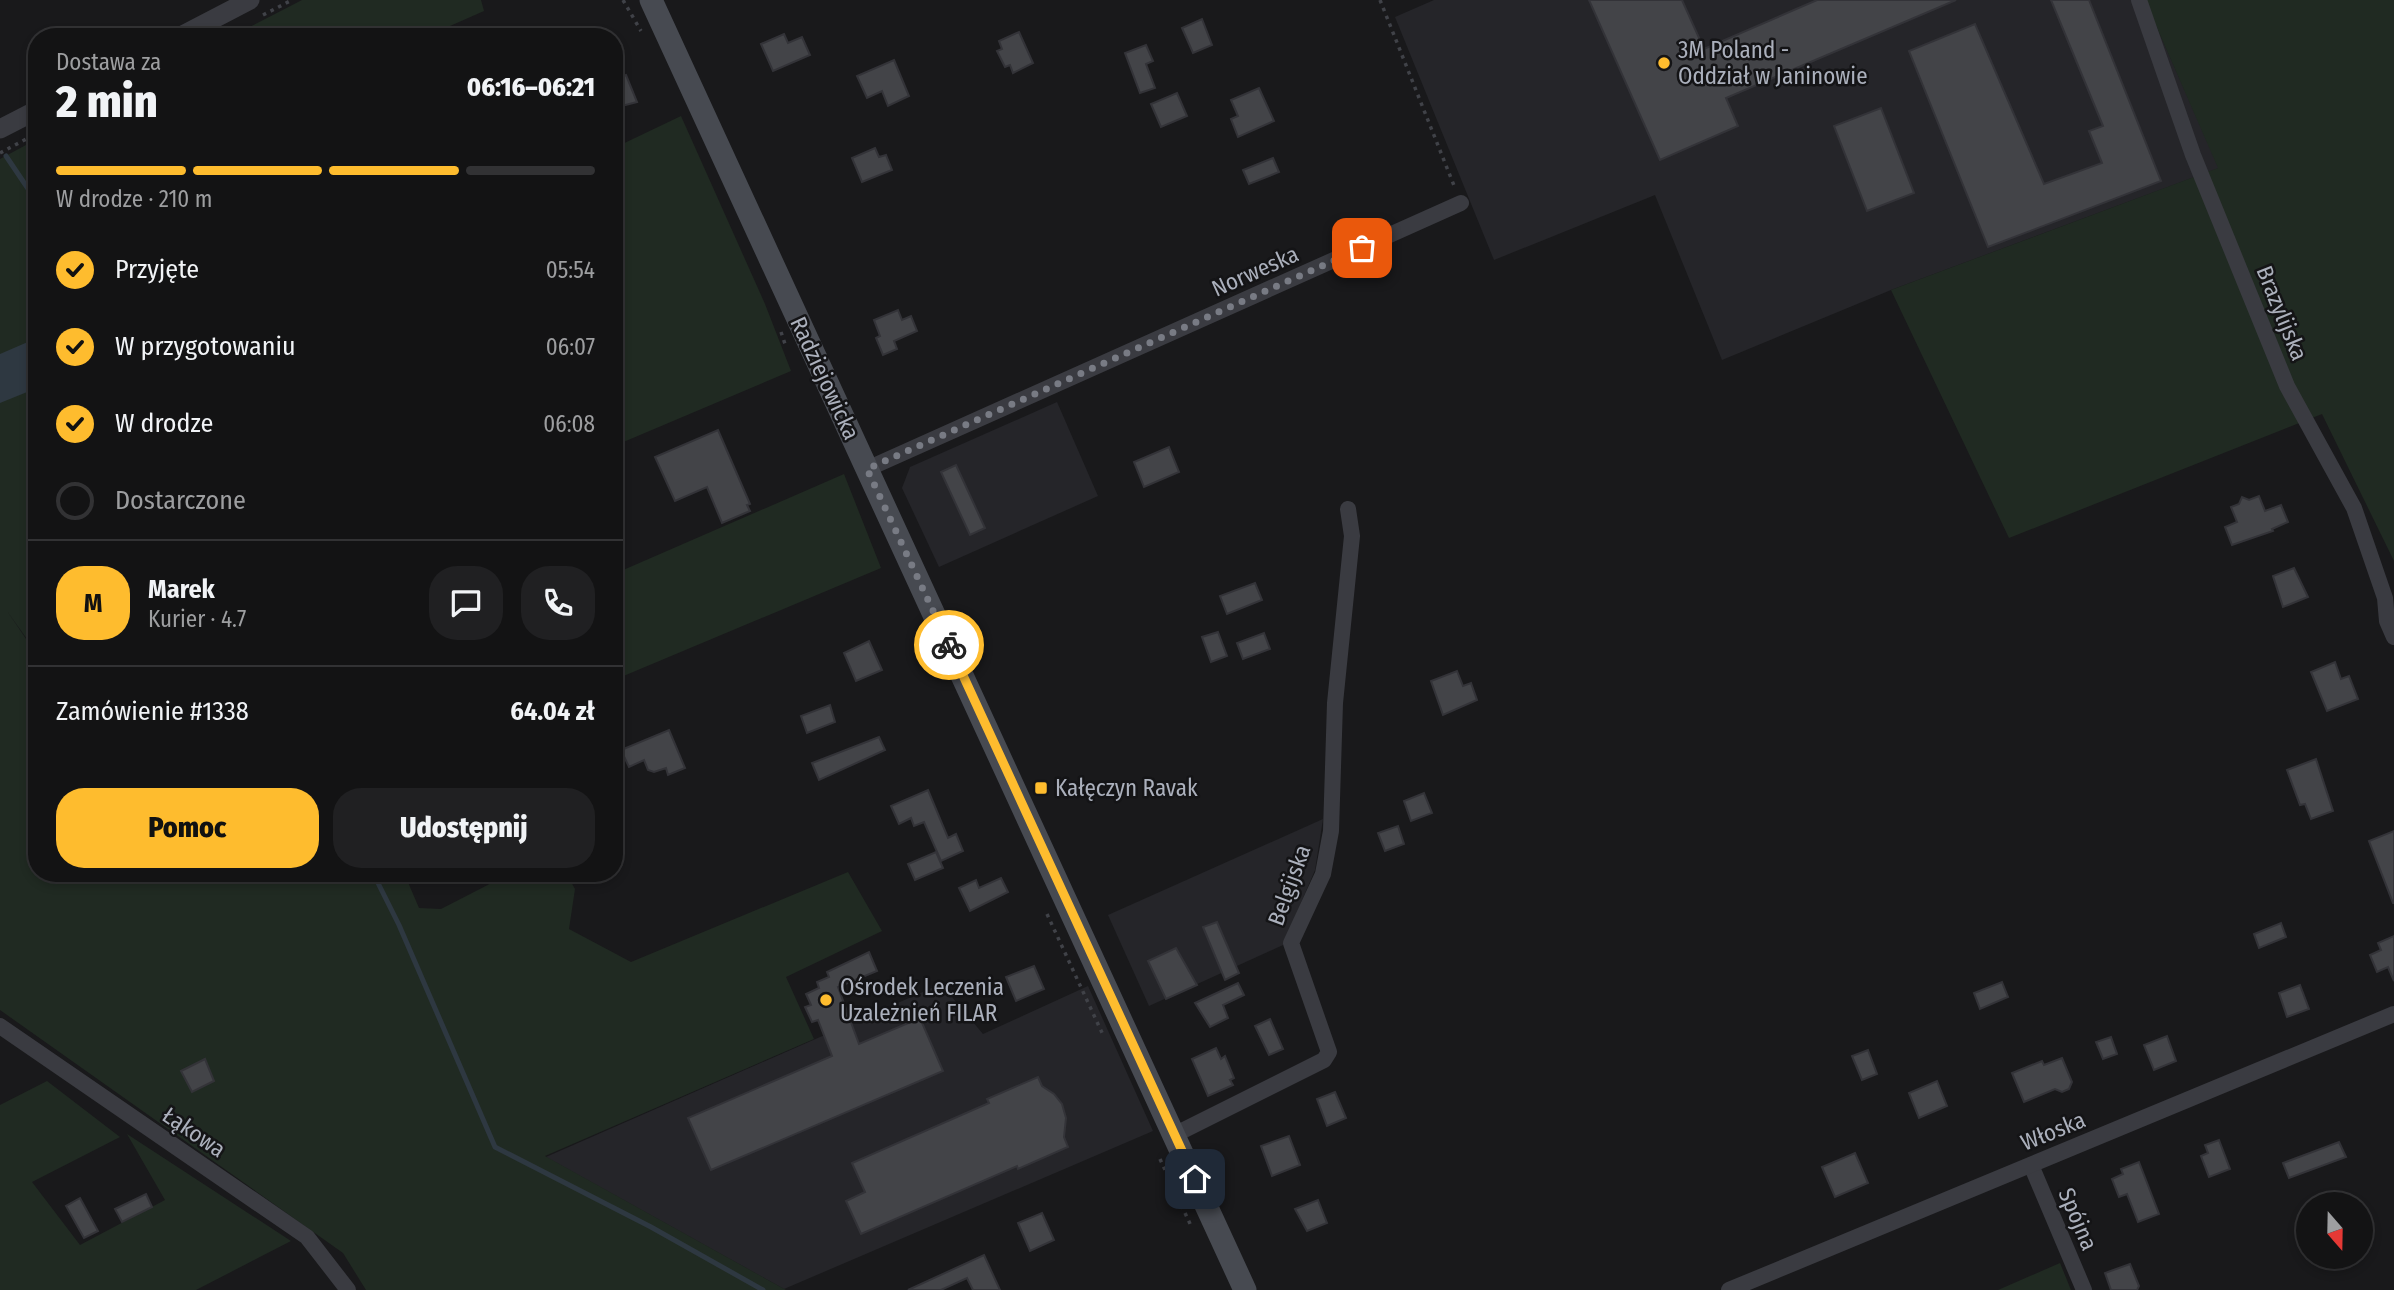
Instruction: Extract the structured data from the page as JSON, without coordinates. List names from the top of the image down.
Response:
{
  "streets": {
    "main road": ["Radziejowicka"],
    "street": [
      "Norweska",
      "Brazylijska",
      "Belgijska",
      "Włoska",
      "Łąkowa",
      "Spójna"
    ]
  },
  "crossings": [
    ["Norweska", "Radziejowicka"],
    ["Radziejowicka", "Belgijska"],
    ["Włoska", "Spójna"]
  ],
  "places": {
    "other": ["3M Poland - Oddział w Janinowie", "Ośrodek Leczenia Uzależnień FILAR"],
    "transit": ["Kałęczyn Ravak"]
  },
  "north": "bottom",
  "page": {
    "heading": ["2 min", "Dostawa za", "06:16–06:21"],
    "panel": [
      "Marek",
      "Kurier · 4.7",
      "Zamówienie #1338",
      "64.04 zł"
    ],
    "bar": "W drodze · 210 m",
    "list": [
      ["Przyjęte", "05:54"],
      ["W przygotowaniu", "06:07"],
      ["W drodze", "06:08"],
      "Dostarczone"
    ],
    "round": "M",
    "buttons": ["Pomoc", "Udostępnij"]
  }
}
